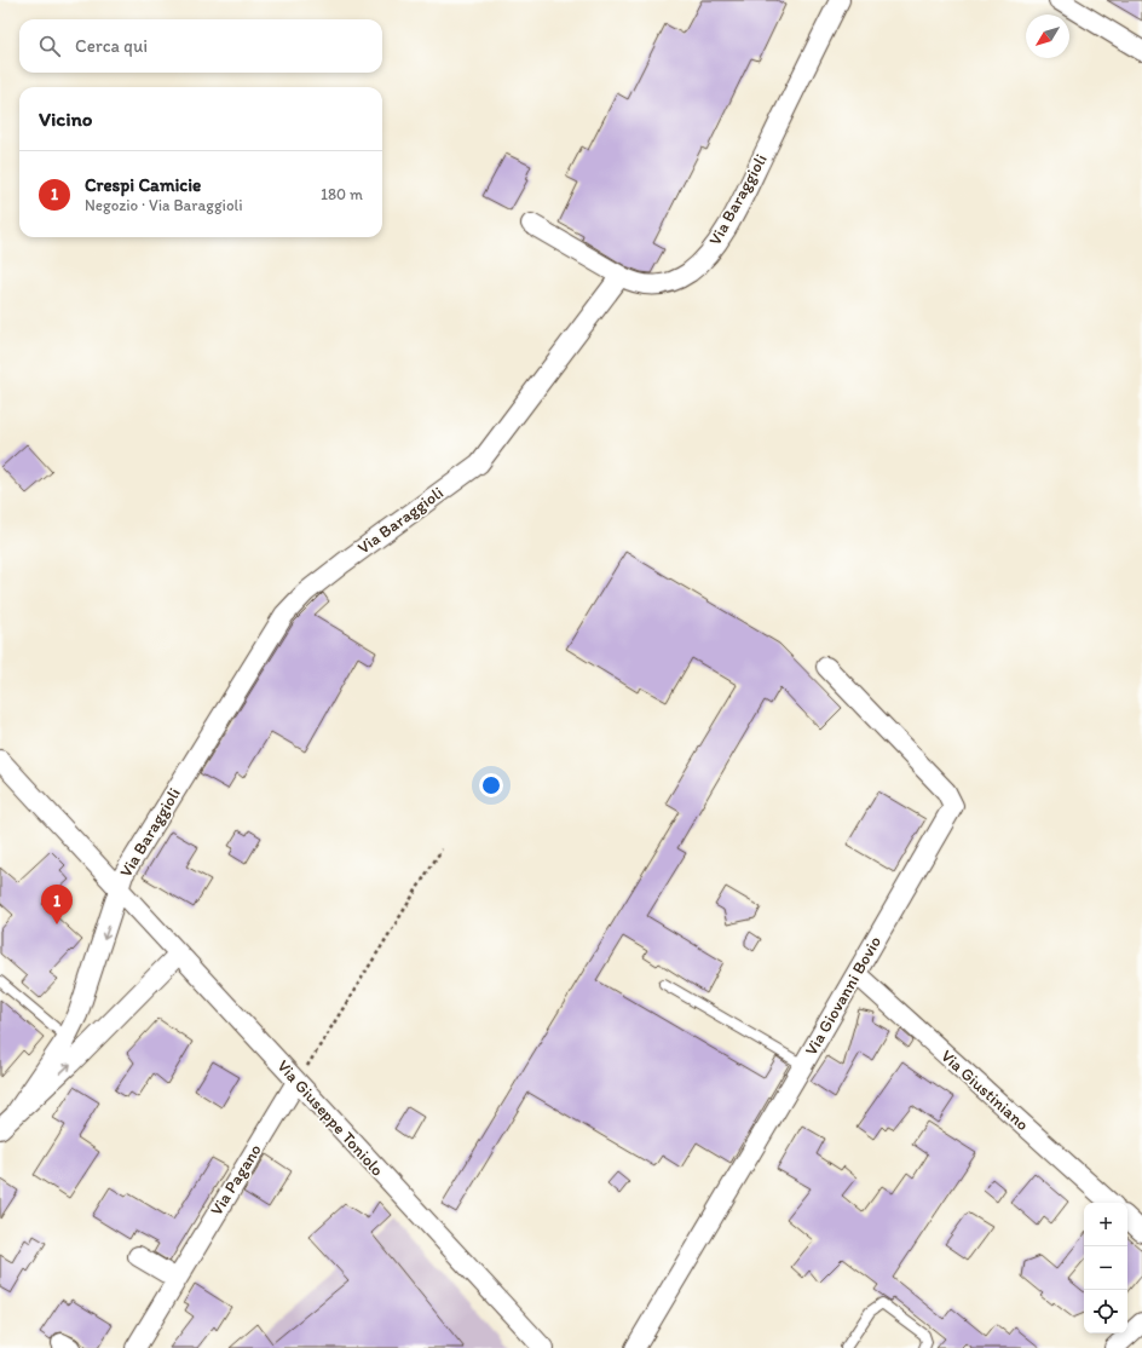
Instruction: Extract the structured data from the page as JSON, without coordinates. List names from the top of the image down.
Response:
{
  "streets": {
    "street": [
      "Via Baraggioli",
      "Via Giovanni Bovio",
      "Via Giustiniano",
      "Via Giuseppe Toniolo",
      "Via Pagano"
    ]
  },
  "crossings": [
    ["Via Baraggioli", "Via Giuseppe Toniolo"],
    ["Via Giovanni Bovio", "Via Giustiniano"],
    ["Via Giuseppe Toniolo", "Via Pagano"]
  ],
  "north": "bottom left",
  "page": {
    "search": "Cerca qui",
    "heading": "Vicino",
    "list": [
      {
        "mark": "1",
        "name": "Crespi Camicie",
        "note": "Negozio · Via Baraggioli",
        "value": "180 m"
      }
    ],
    "pins": "1",
    "map_buttons": ["+", "−"]
  }
}
